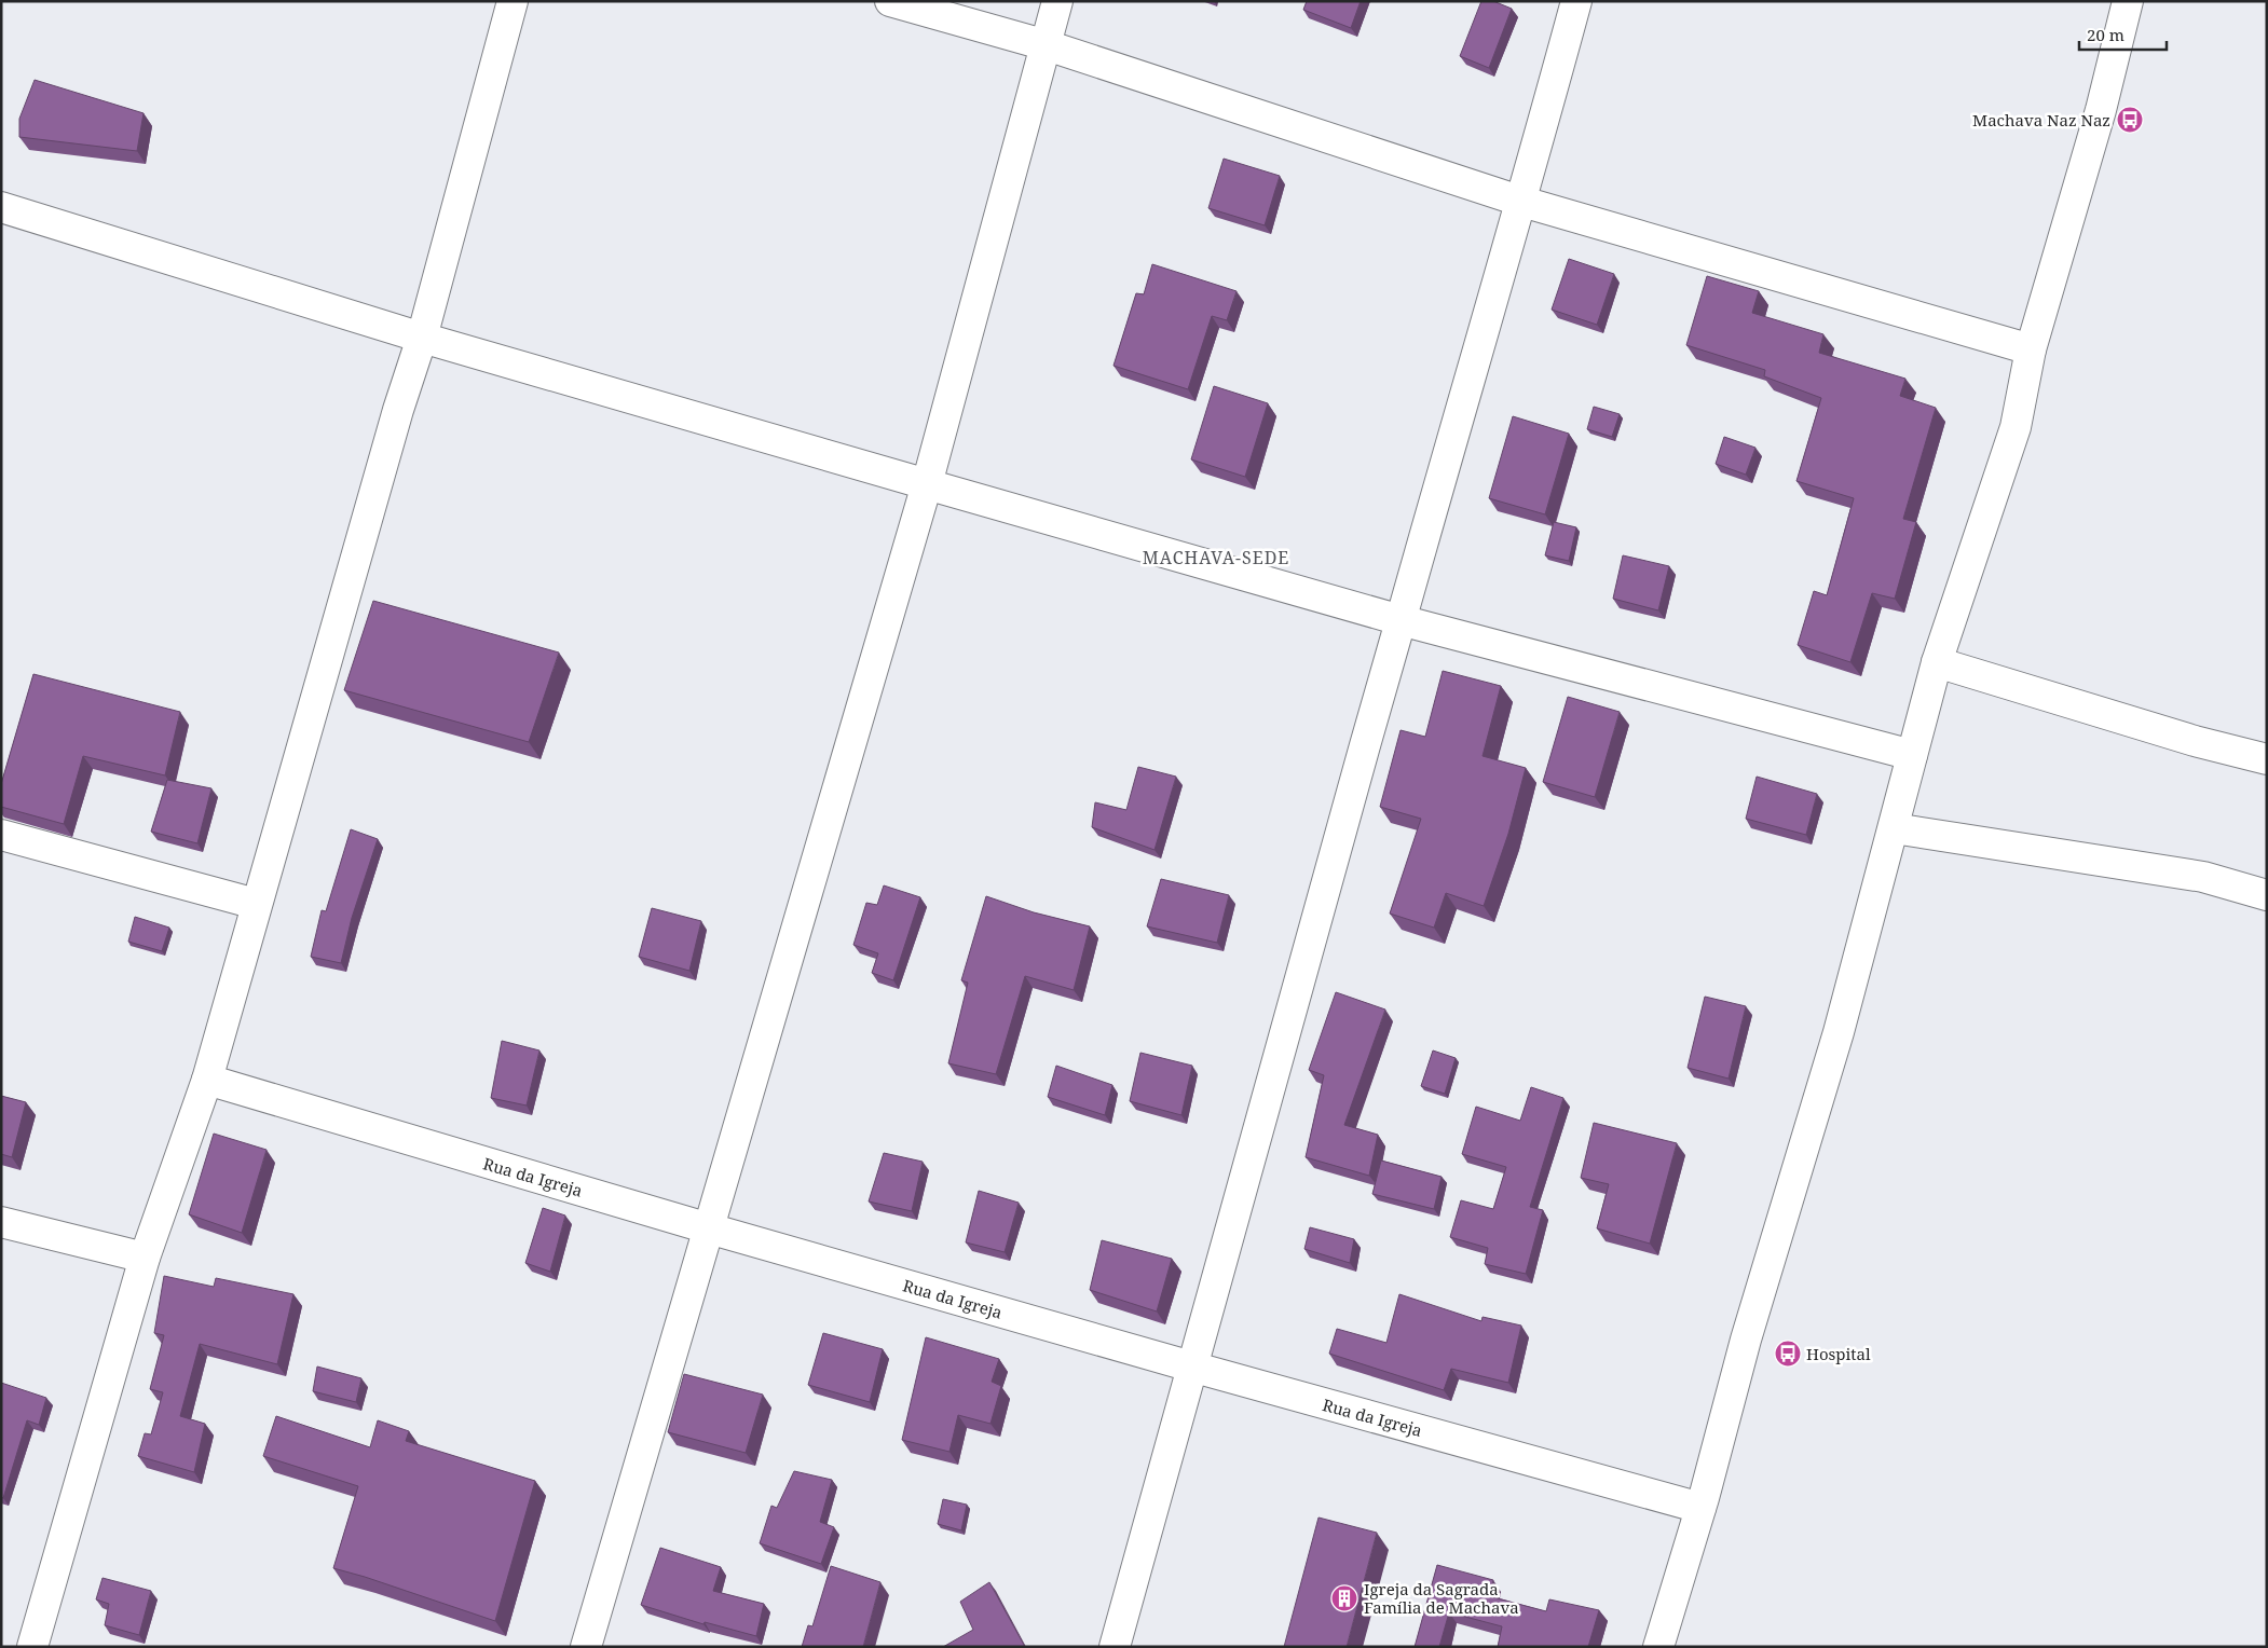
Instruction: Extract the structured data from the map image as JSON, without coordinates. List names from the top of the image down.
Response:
{
  "streets": {
    "street": ["Rua da Igreja"]
  },
  "districts": ["MACHAVA-SEDE"],
  "places": {
    "bus stop": ["Machava Naz Naz", "Hospital"],
    "building": ["Igreja da Sagrada Família de Machava"]
  },
  "scale_bar": "20 m"
}
